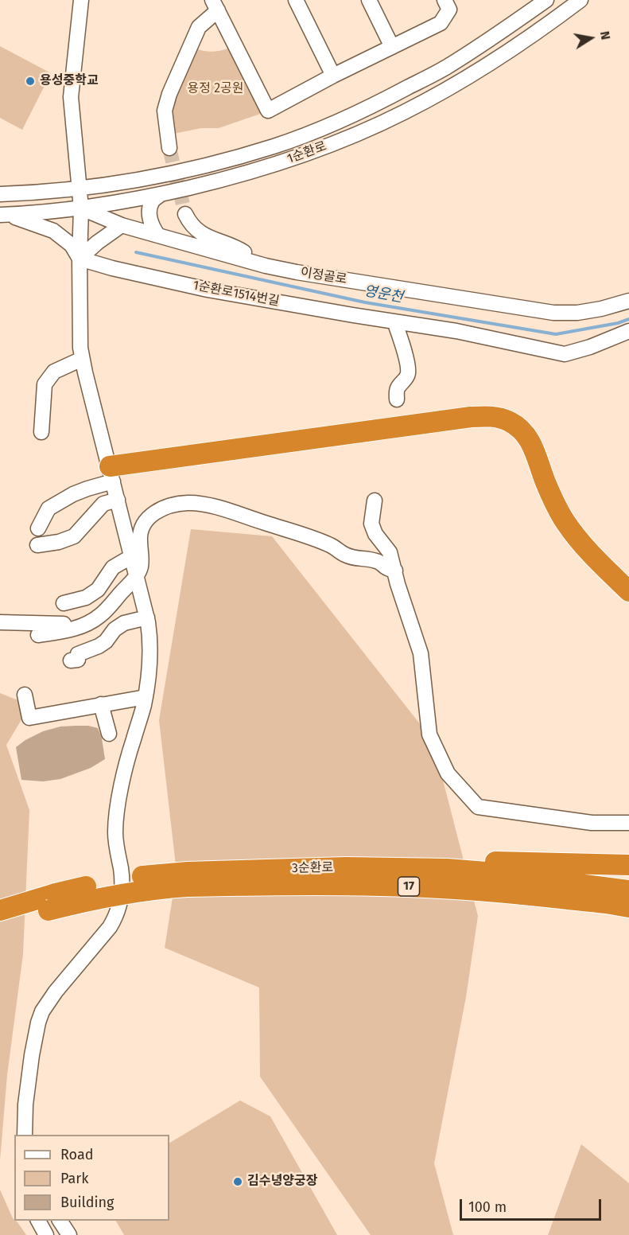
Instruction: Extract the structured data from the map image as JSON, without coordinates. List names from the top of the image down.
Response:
{
  "streets": {
    "highway": ["3순환로", "17"],
    "street": ["1순환로", "이정골로", "1순환로1514번길"]
  },
  "crossings": [
    ["1순환로", "이정골로"]
  ],
  "water": ["영운천"],
  "parks": ["용정 2공원"],
  "places": ["용성중학교", "김수녕양궁장"],
  "legend": ["Road", "Park", "Building"],
  "scale_bar": "100 m",
  "north": "right"
}
